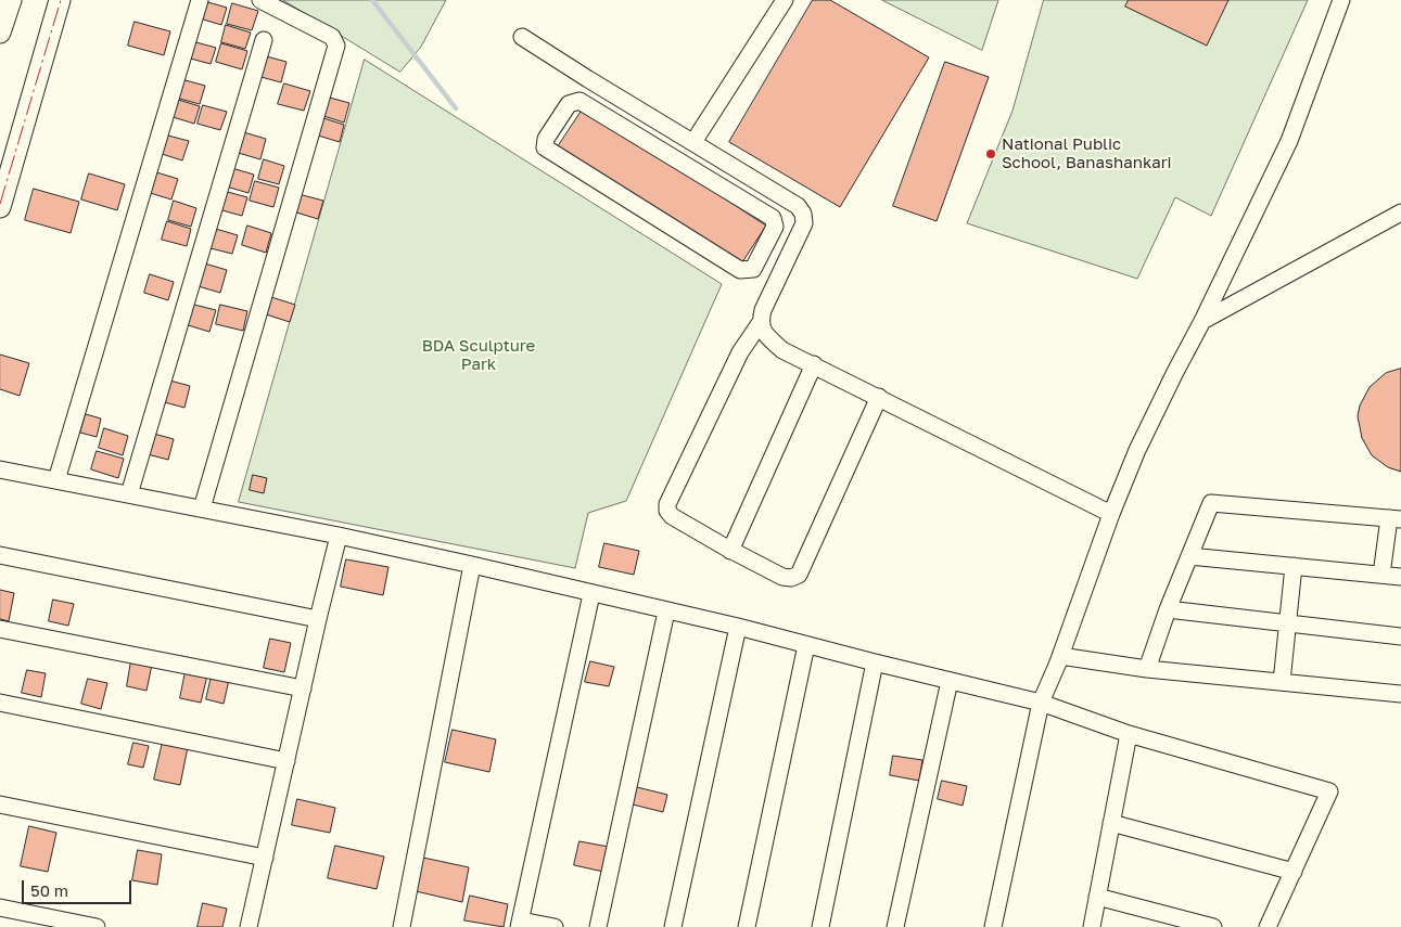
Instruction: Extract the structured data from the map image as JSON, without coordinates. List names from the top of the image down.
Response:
{
  "parks": ["BDA Sculpture Park"],
  "places": ["National Public School, Banashankari"],
  "scale_bar": "50 m"
}
